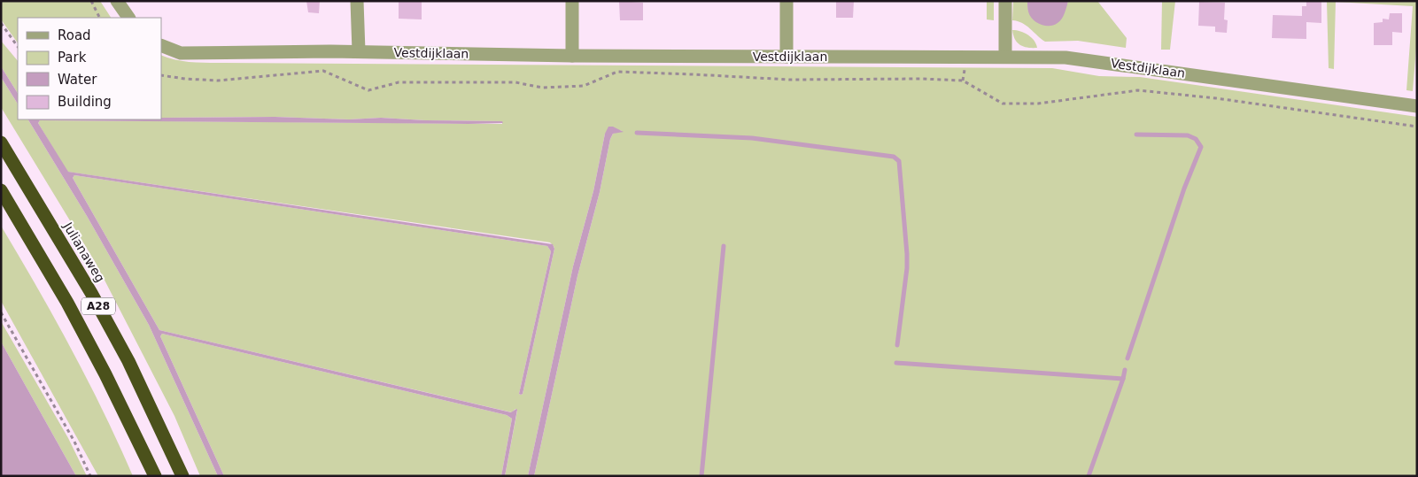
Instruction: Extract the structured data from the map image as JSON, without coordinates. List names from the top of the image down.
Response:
{
  "streets": {
    "highway": ["Julianaweg", "A28"],
    "street": ["Vestdijklaan"]
  },
  "legend": [
    "Road",
    "Park",
    "Water",
    "Building"
  ]
}
